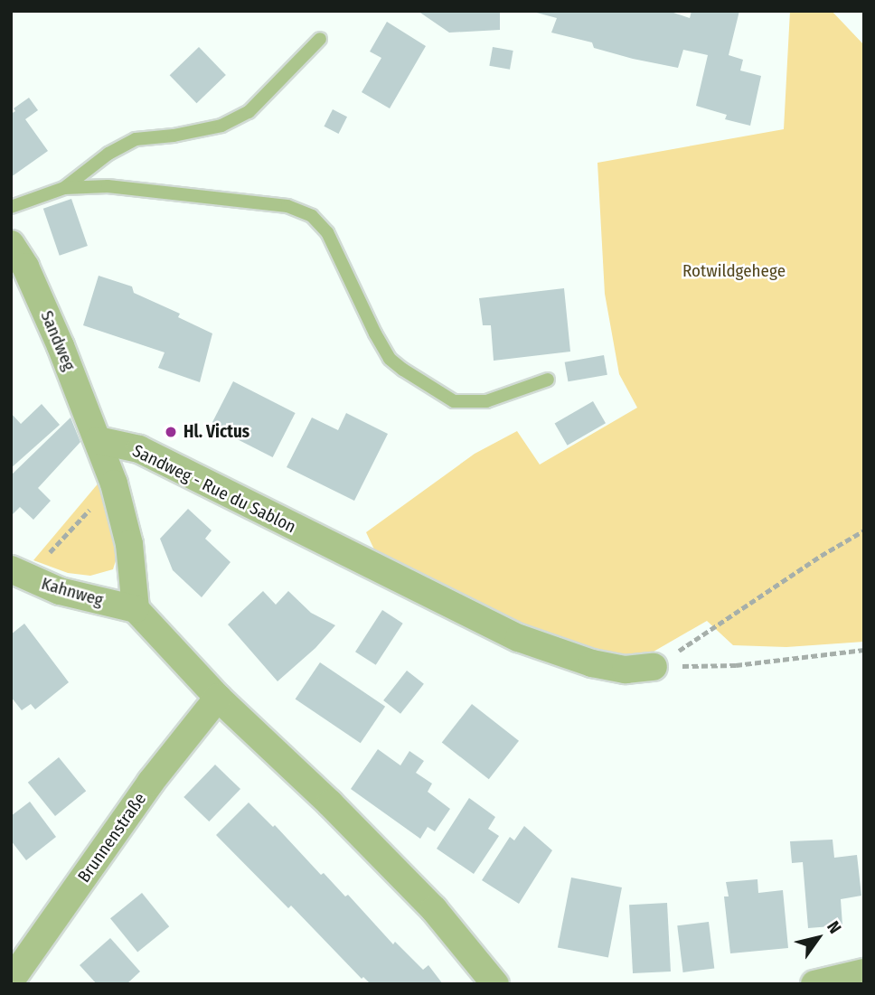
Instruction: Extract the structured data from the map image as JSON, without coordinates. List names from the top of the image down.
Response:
{
  "streets": {
    "street": [
      "Sandweg",
      "Sandweg - Rue du Sablon",
      "Kahnweg",
      "Brunnenstraße"
    ]
  },
  "crossings": [
    ["Sandweg", "Sandweg - Rue du Sablon"],
    ["Sandweg - Rue du Sablon", "Kahnweg"]
  ],
  "parks": ["Rotwildgehege"],
  "places": ["Hl. Victus"],
  "north": "top right"
}
